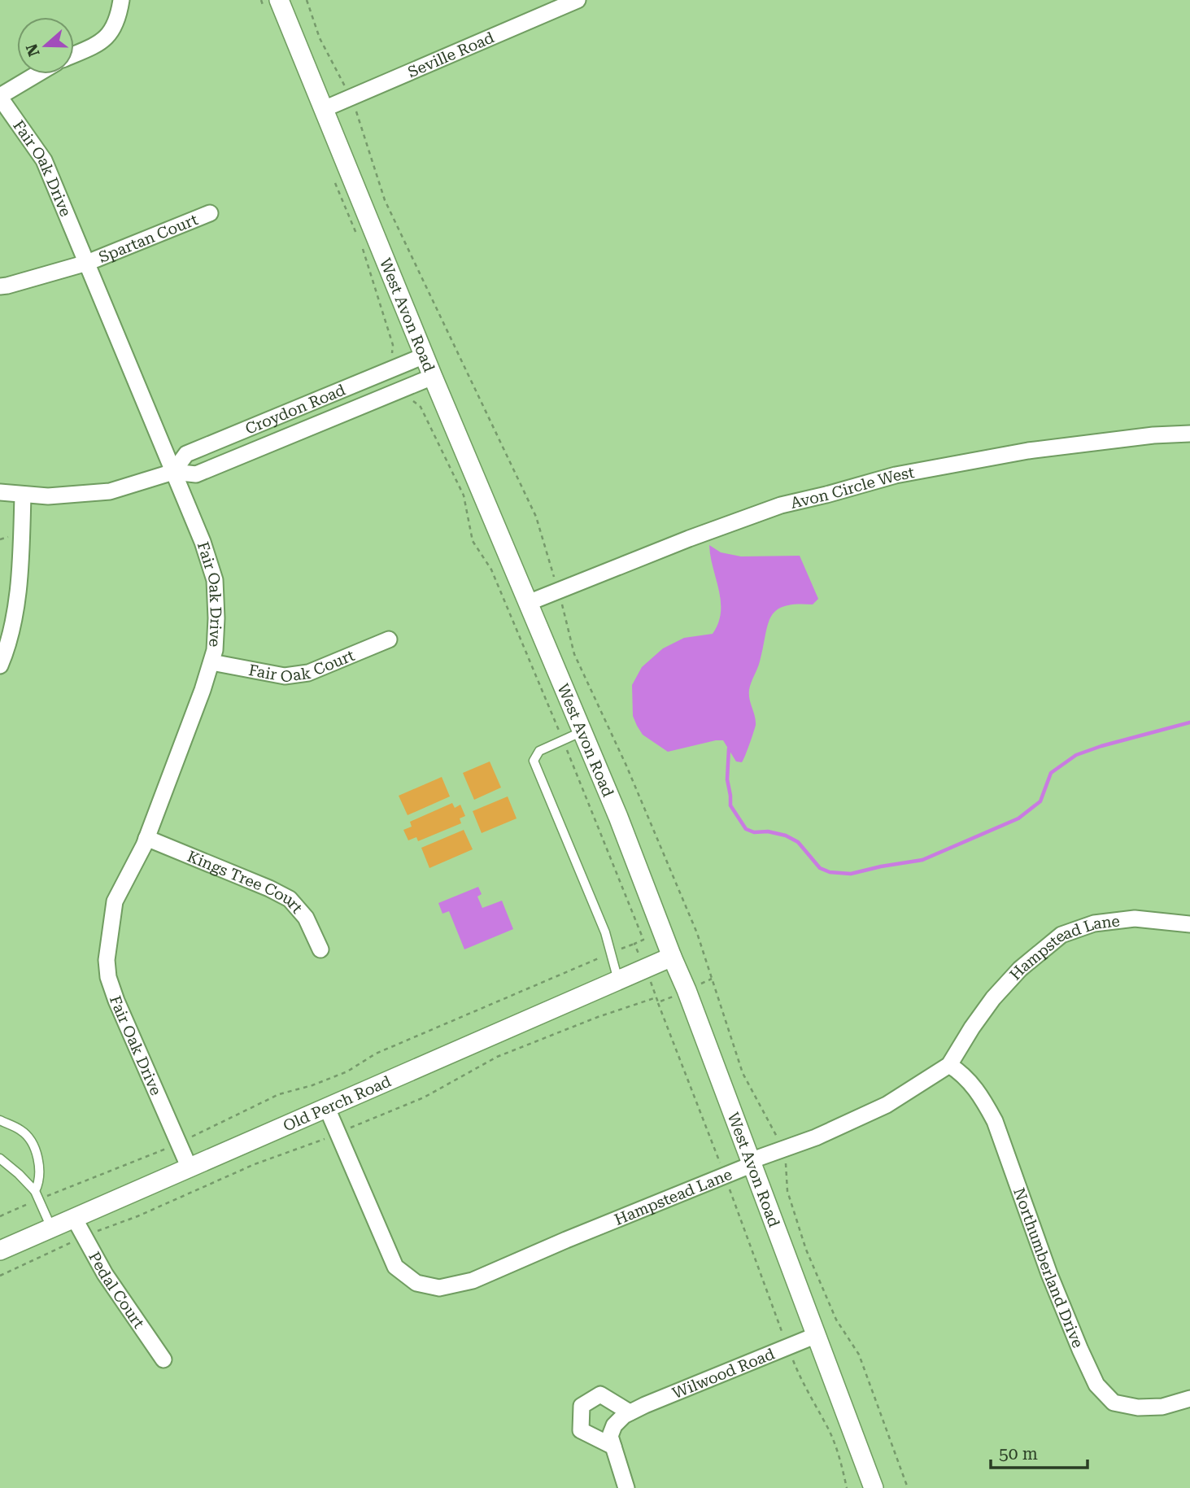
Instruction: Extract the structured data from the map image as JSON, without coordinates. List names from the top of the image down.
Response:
{
  "streets": {
    "street": [
      "Seville Road",
      "Fair Oak Drive",
      "Spartan Court",
      "West Avon Road",
      "Croydon Road",
      "Avon Circle West",
      "Fair Oak Court",
      "Kings Tree Court",
      "Hampstead Lane",
      "Old Perch Road",
      "Northumberland Drive",
      "Pedal Court",
      "Wilwood Road"
    ]
  },
  "crossings": [
    ["Seville Road", "West Avon Road"],
    ["Fair Oak Drive", "Spartan Court"],
    ["Fair Oak Drive", "Croydon Road"],
    ["Fair Oak Drive", "Fair Oak Court"],
    ["Fair Oak Drive", "Kings Tree Court"],
    ["Fair Oak Drive", "Old Perch Road"],
    ["West Avon Road", "Croydon Road"],
    ["West Avon Road", "Avon Circle West"],
    ["West Avon Road", "Hampstead Lane"],
    ["West Avon Road", "Old Perch Road"],
    ["West Avon Road", "Wilwood Road"],
    ["Hampstead Lane", "Old Perch Road"],
    ["Hampstead Lane", "Northumberland Drive"],
    ["Old Perch Road", "Pedal Court"]
  ],
  "scale_bar": "50 m",
  "north": "left"
}
